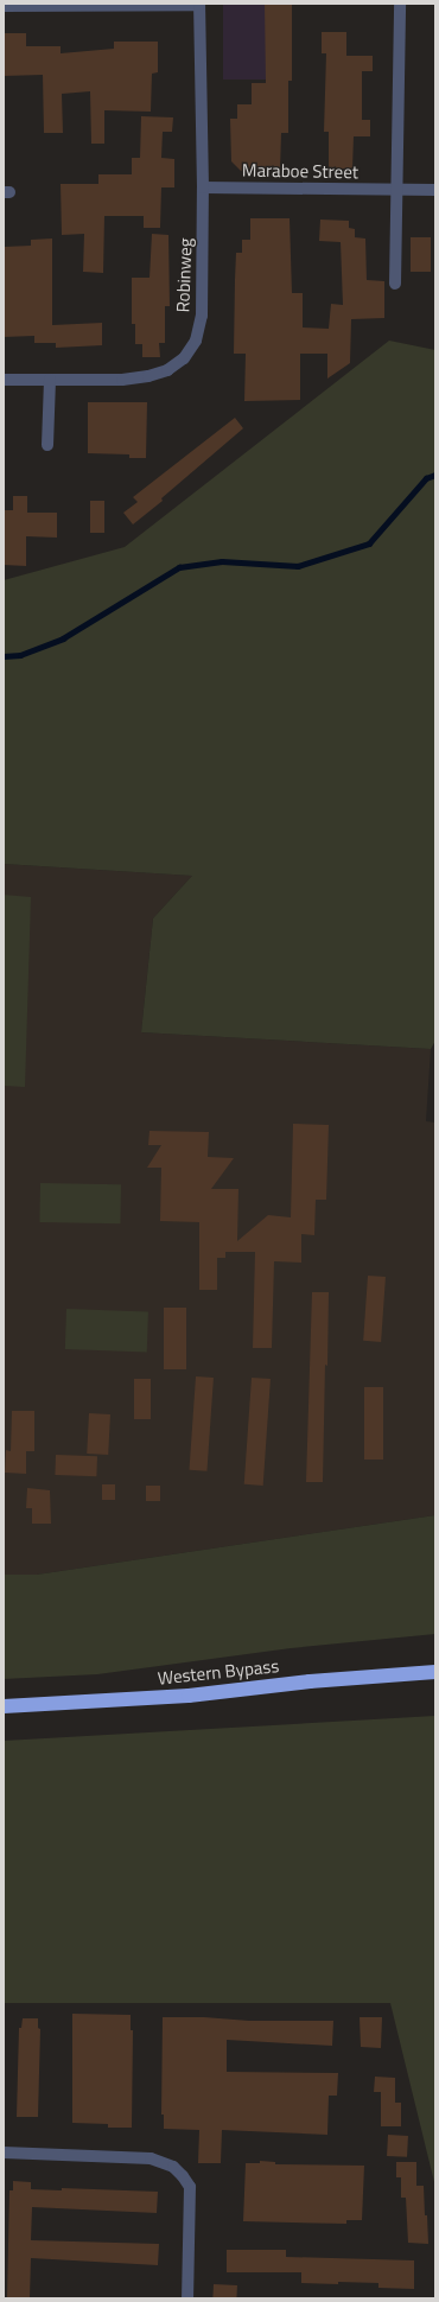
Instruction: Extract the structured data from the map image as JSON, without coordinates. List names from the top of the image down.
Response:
{
  "streets": {
    "highway": ["Western Bypass"],
    "street": ["Maraboe Street", "Robinweg"]
  },
  "crossings": [
    ["Maraboe Street", "Robinweg"]
  ]
}
